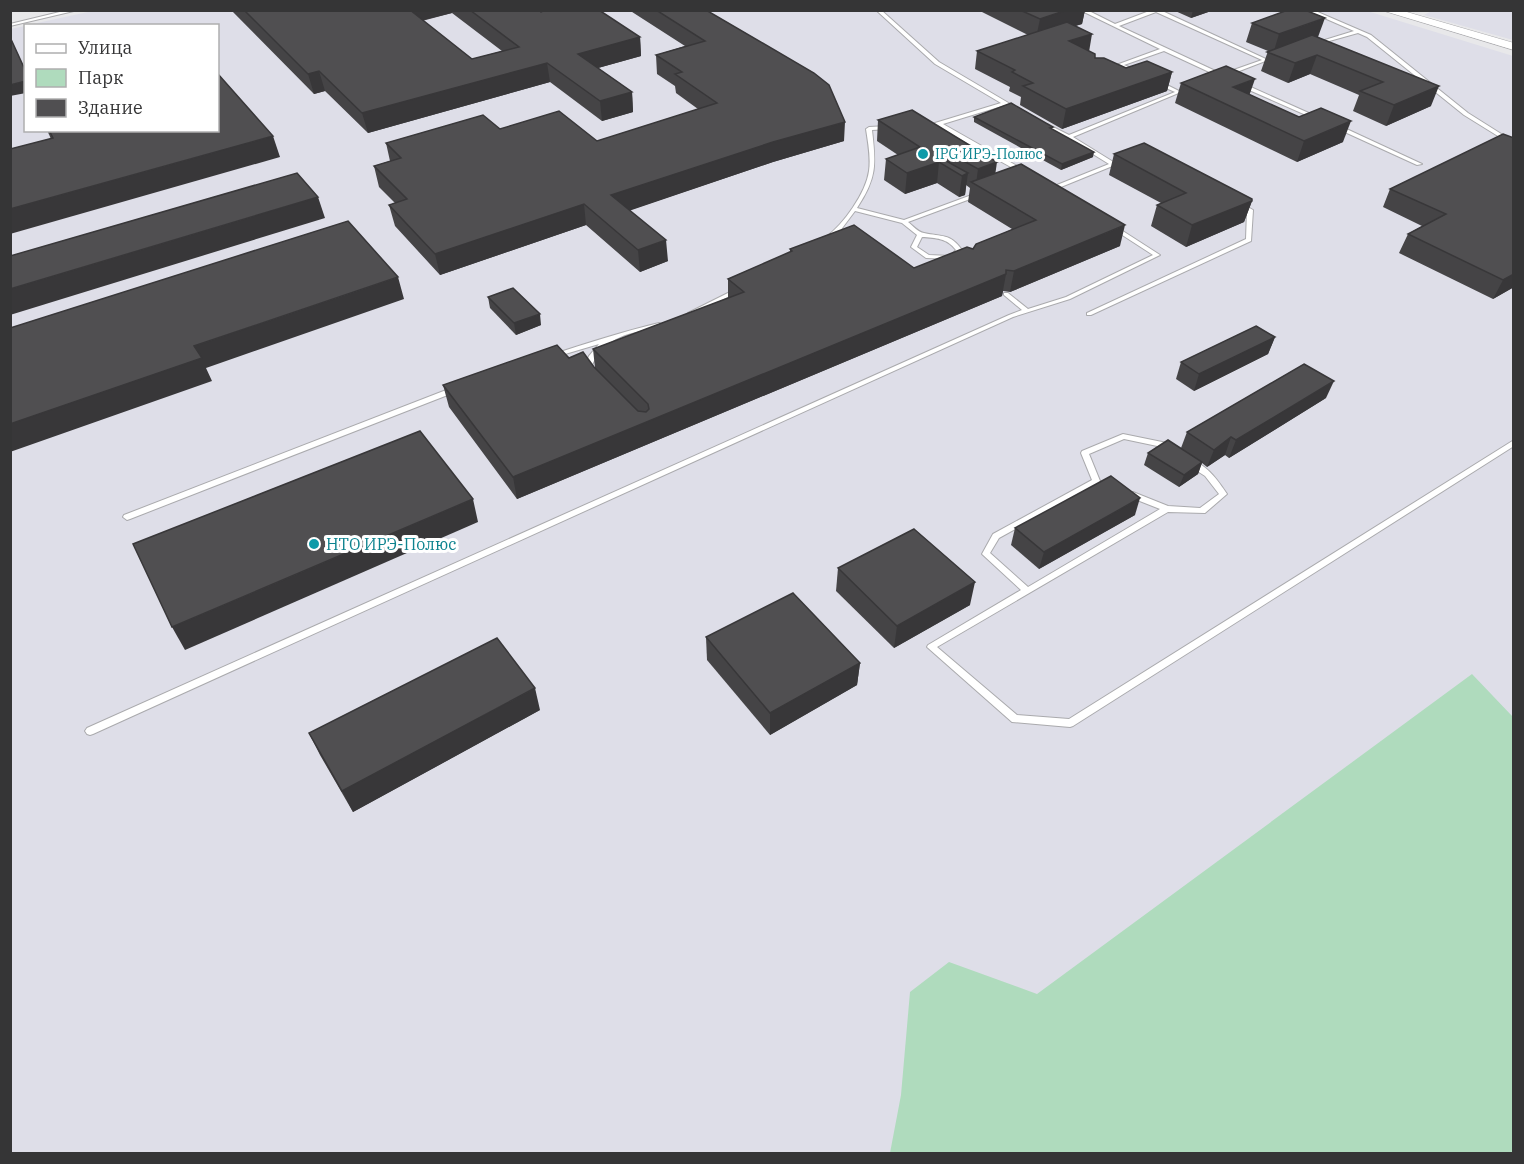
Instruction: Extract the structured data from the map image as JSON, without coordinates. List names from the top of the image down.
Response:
{
  "places": ["IPG ИРЭ-Полюс", "НТО ИРЭ-Полюс"],
  "legend": ["Улица", "Парк", "Здание"]
}
